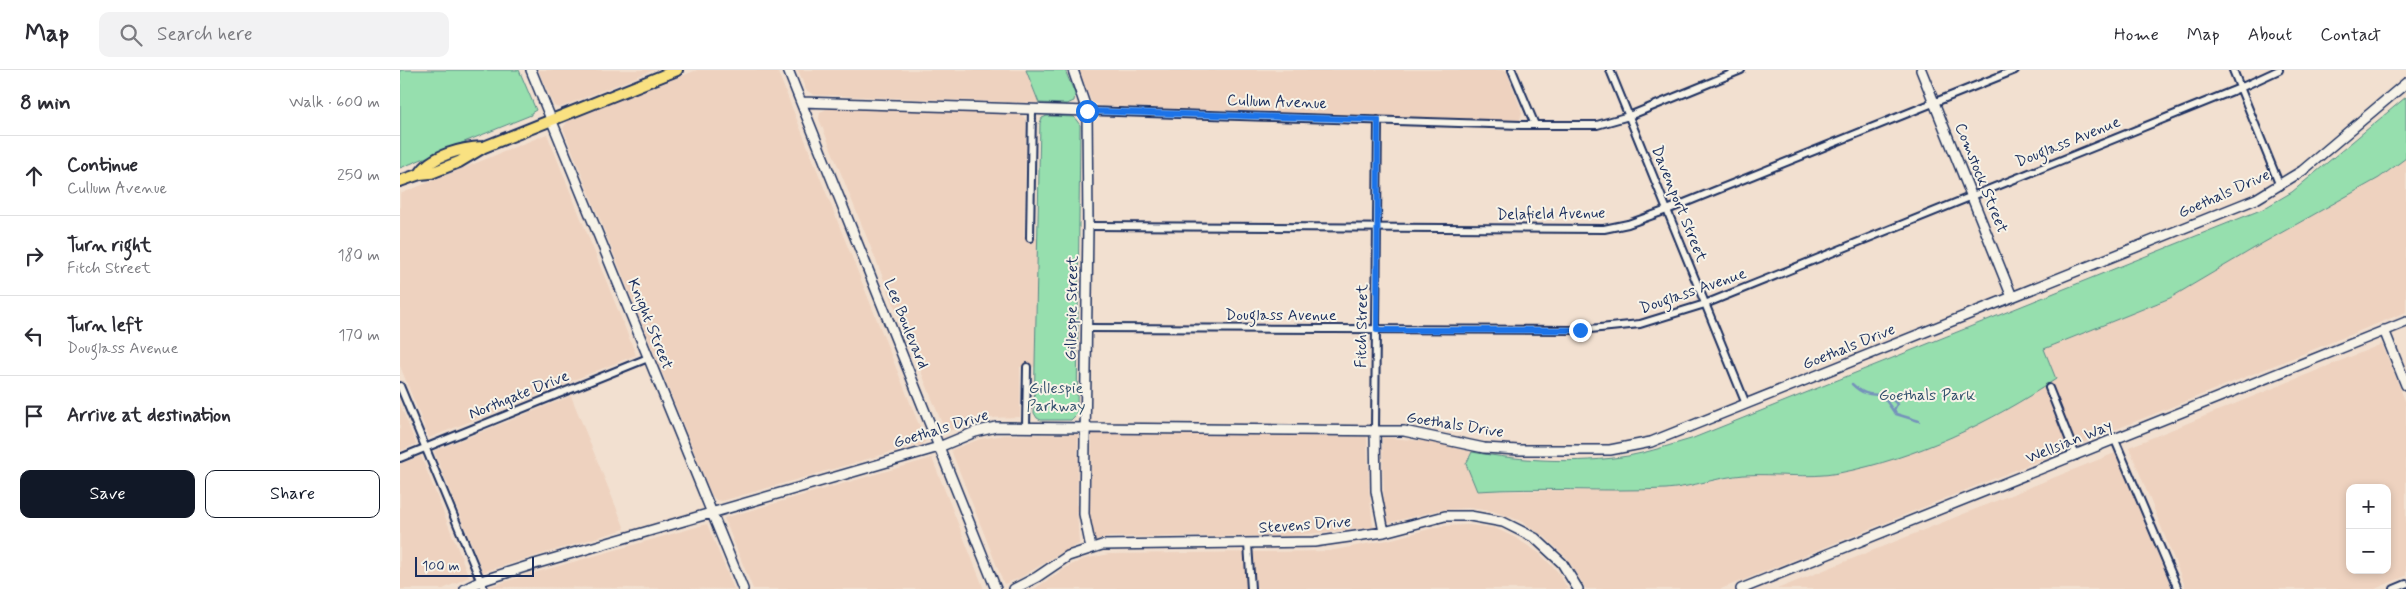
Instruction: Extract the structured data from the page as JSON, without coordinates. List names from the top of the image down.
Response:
{
  "streets": {
    "street": [
      "Cullum Avenue",
      "Douglass Avenue",
      "Comstock Street",
      "Goethals Drive",
      "Davenport Street",
      "Delafield Avenue",
      "Gillespie Street",
      "Knight Street",
      "Lee Boulevard",
      "Fitch Street",
      "Northgate Drive",
      "Wellsian Way",
      "Stevens Drive"
    ]
  },
  "crossings": [
    ["Cullum Avenue", "Davenport Street"],
    ["Cullum Avenue", "Gillespie Street"],
    ["Cullum Avenue", "Lee Boulevard"],
    ["Cullum Avenue", "Fitch Street"],
    ["Douglass Avenue", "Comstock Street"],
    ["Douglass Avenue", "Davenport Street"],
    ["Douglass Avenue", "Gillespie Street"],
    ["Douglass Avenue", "Fitch Street"],
    ["Comstock Street", "Goethals Drive"],
    ["Comstock Street", "Delafield Avenue"],
    ["Goethals Drive", "Davenport Street"],
    ["Goethals Drive", "Gillespie Street"],
    ["Goethals Drive", "Knight Street"],
    ["Goethals Drive", "Lee Boulevard"],
    ["Goethals Drive", "Fitch Street"],
    ["Davenport Street", "Delafield Avenue"],
    ["Delafield Avenue", "Gillespie Street"],
    ["Delafield Avenue", "Fitch Street"],
    ["Gillespie Street", "Stevens Drive"],
    ["Knight Street", "Northgate Drive"],
    ["Fitch Street", "Stevens Drive"]
  ],
  "parks": ["Gillespie Parkway", "Goethals Park"],
  "scale_bar": "100 m",
  "page": {
    "header": "Map",
    "search": "Search here",
    "nav": [
      "Home",
      "Map",
      "About",
      "Contact"
    ],
    "heading": ["8 min", "Walk · 600 m"],
    "list": [
      ["Continue", "Cullum Avenue", "250 m"],
      ["Turn right", "Fitch Street", "180 m"],
      ["Turn left", "Douglass Avenue", "170 m"],
      "Arrive at destination"
    ],
    "buttons": ["Save", "Share"],
    "map_buttons": ["+", "−"],
    "scale": "100 m"
  }
}
